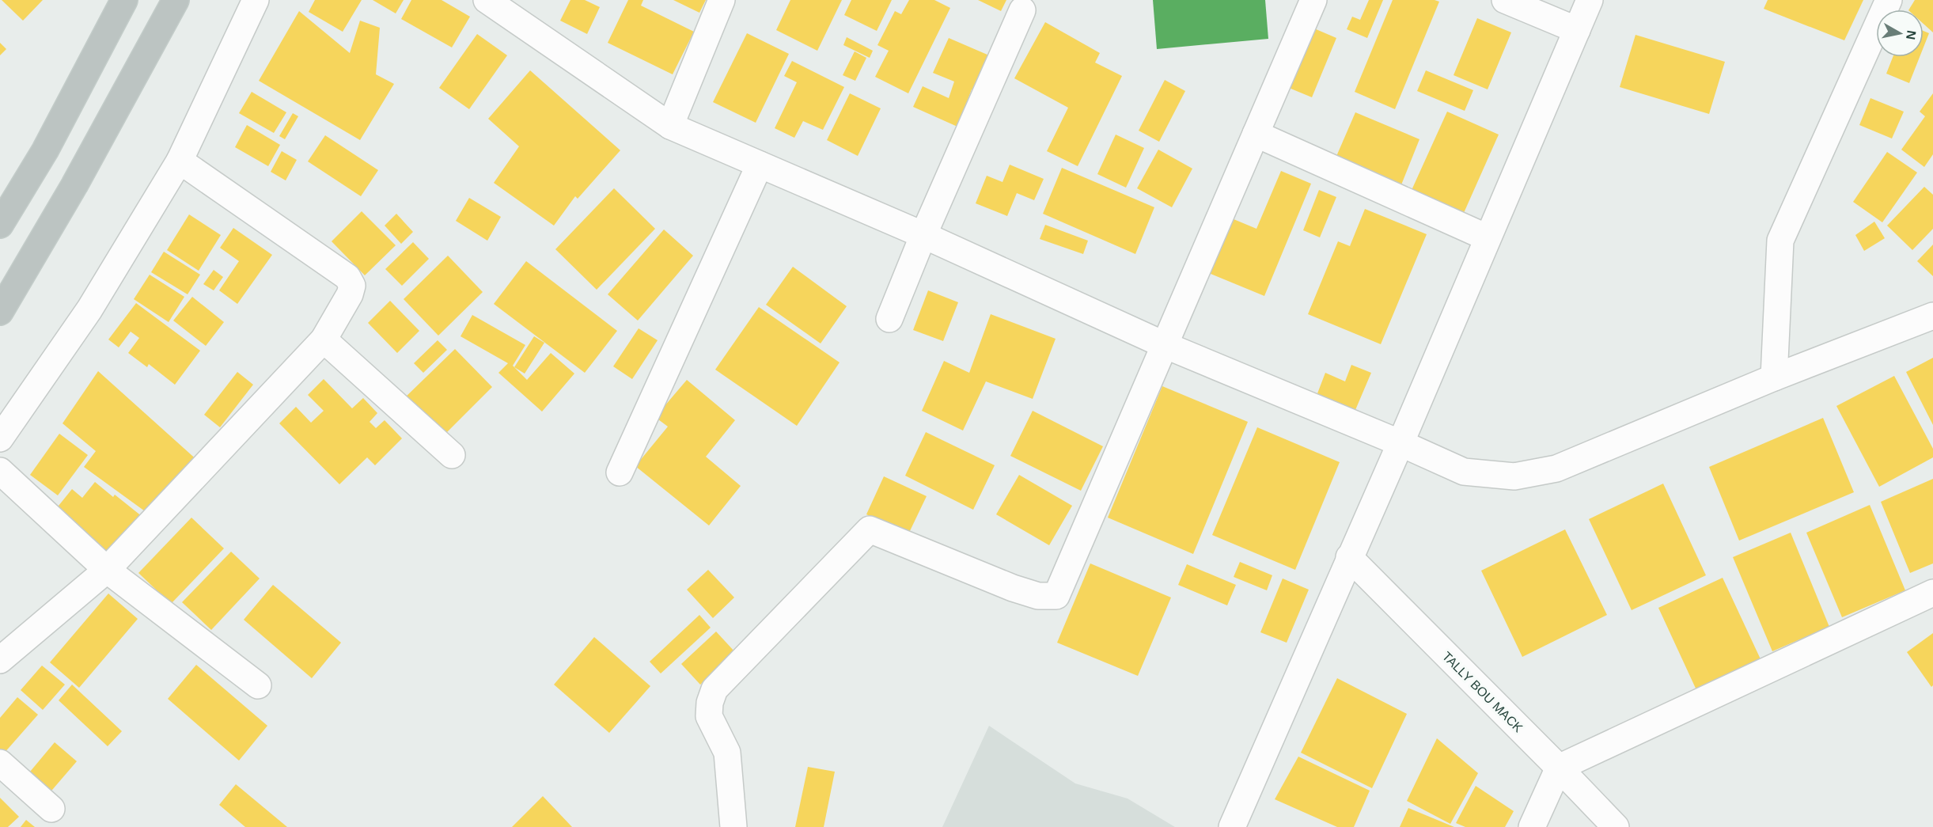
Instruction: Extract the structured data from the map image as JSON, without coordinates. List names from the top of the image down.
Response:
{
  "streets": {
    "street": ["TALLY BOU MACK"]
  },
  "north": "right"
}
